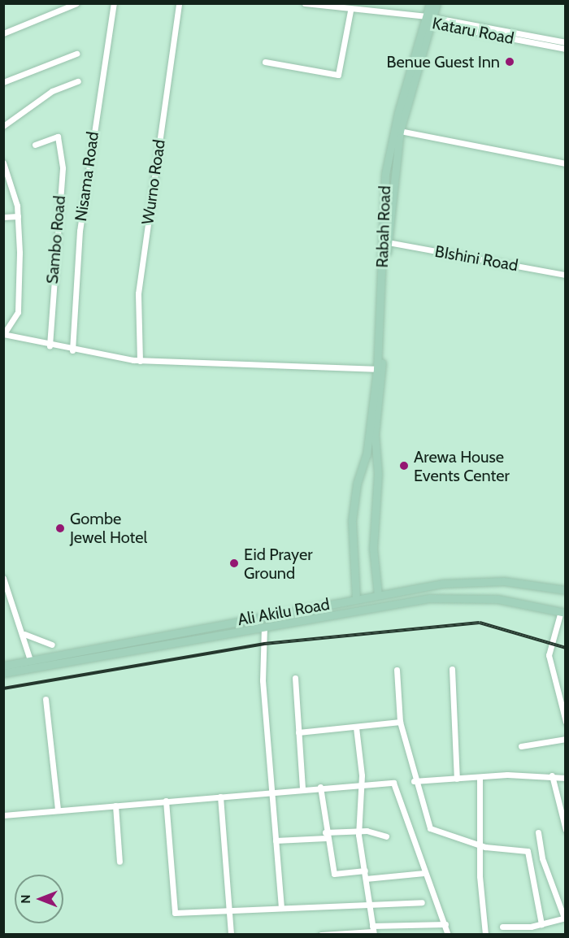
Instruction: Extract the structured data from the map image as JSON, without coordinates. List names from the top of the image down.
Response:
{
  "streets": {
    "main road": ["Rabah Road", "Ali Akilu Road"],
    "street": [
      "Kataru Road",
      "Nisama Road",
      "Wurno Road",
      "Sambo Road",
      "BIshini Road"
    ]
  },
  "crossings": [
    ["Kataru Road", "Rabah Road"],
    ["Rabah Road", "BIshini Road"],
    ["Rabah Road", "Ali Akilu Road"]
  ],
  "places": [
    "Benue Guest Inn",
    "Arewa House Events Center",
    "Gombe Jewel Hotel",
    "Eid Prayer Ground"
  ],
  "north": "left"
}
